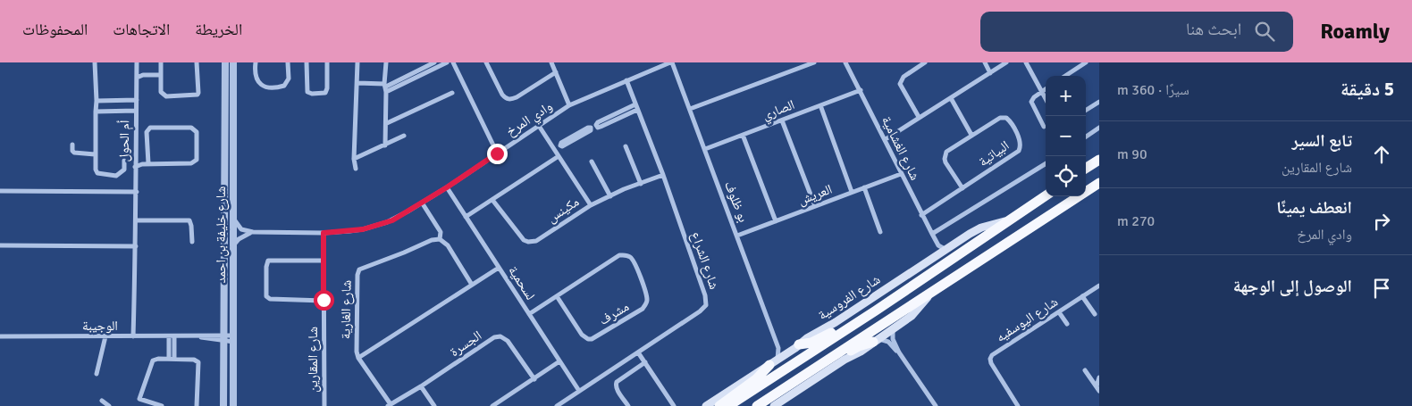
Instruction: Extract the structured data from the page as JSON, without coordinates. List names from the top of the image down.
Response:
{
  "streets": {
    "highway": ["شارع الفروسية"],
    "street": [
      "الصاري",
      "وادي المرخ",
      "أم الحول",
      "شارع الغشامية",
      "البياتية",
      "العريش",
      "بو ظلوف",
      "مكينس",
      "شارع خليفة بن احمد",
      "شارع الشراع",
      "لسحمية",
      "شارع الغارية",
      "مشرف",
      "شارع اليوسفيه",
      "الوجيبة",
      "الجسرة",
      "شارع المقارين"
    ]
  },
  "crossings": [
    ["الصاري", "شارع الغشامية"],
    ["الصاري", "بو ظلوف"],
    ["وادي المرخ", "بو ظلوف"],
    ["وادي المرخ", "شارع الشراع"],
    ["وادي المرخ", "لسحمية"],
    ["وادي المرخ", "شارع المقارين"],
    ["أم الحول", "الوجيبة"],
    ["شارع الغشامية", "البياتية"],
    ["شارع الغشامية", "العريش"],
    ["شارع الغشامية", "شارع الفروسية"],
    ["العريش", "بو ظلوف"],
    ["بو ظلوف", "شارع الفروسية"],
    ["مكينس", "شارع الشراع"],
    ["شارع خليفة بن احمد", "الوجيبة"],
    ["شارع الشراع", "لسحمية"],
    ["لسحمية", "شارع الغارية"],
    ["لسحمية", "مشرف"]
  ],
  "page": {
    "header": "Roamly",
    "search": "ابحث هنا",
    "nav": ["الخريطة", "الاتجاهات", "المحفوظات"],
    "heading": ["5 دقيقة", "سيرًا · 360 m"],
    "map_buttons": ["+", "−"],
    "list": [
      ["تابع السير", "شارع المقارين", "90 m"],
      ["انعطف يمينًا", "وادي المرخ", "270 m"],
      "الوصول إلى الوجهة"
    ]
  }
}
